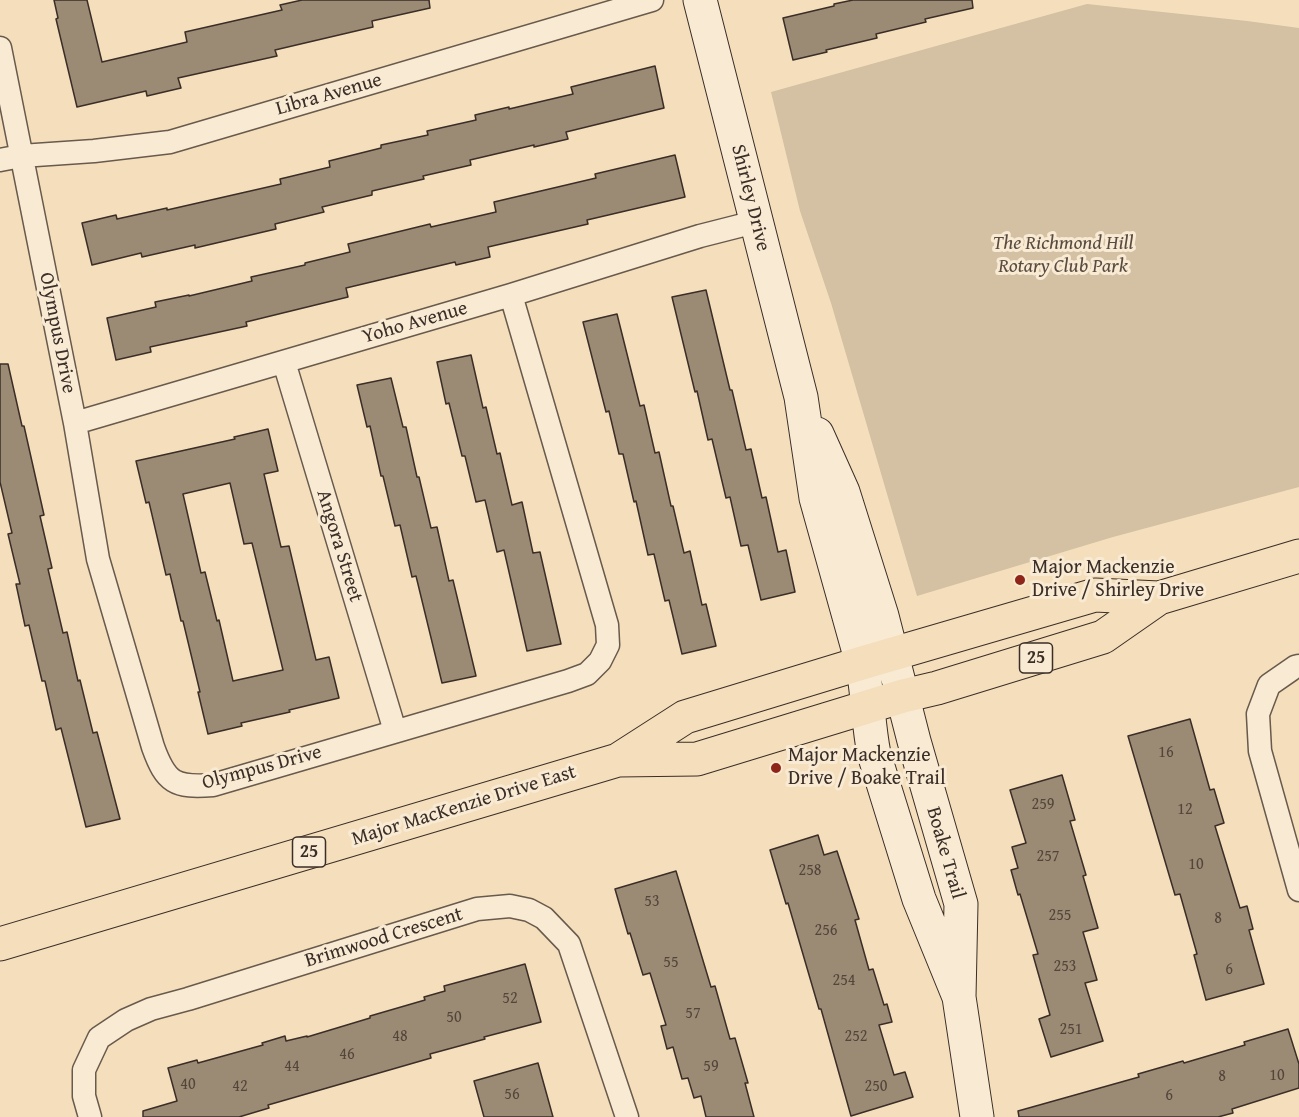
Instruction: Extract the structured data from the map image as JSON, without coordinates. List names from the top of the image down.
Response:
{
  "streets": {
    "main road": ["25", "Major MacKenzie Drive East"],
    "street": [
      "Libra Avenue",
      "Shirley Drive",
      "Yoho Avenue",
      "Olympus Drive",
      "Angora Street",
      "Boake Trail",
      "Brimwood Crescent"
    ]
  },
  "crossings": [
    ["Libra Avenue", "Olympus Drive"],
    ["Shirley Drive", "Yoho Avenue"],
    ["Shirley Drive", "Major MacKenzie Drive East"],
    ["Shirley Drive", "Boake Trail"],
    ["Yoho Avenue", "Olympus Drive"],
    ["Yoho Avenue", "Angora Street"],
    ["Olympus Drive", "Angora Street"],
    ["Major MacKenzie Drive East", "Boake Trail"]
  ],
  "parks": ["The Richmond Hill Rotary Club Park"],
  "places": ["Major Mackenzie Drive / Shirley Drive", "Major Mackenzie Drive / Boake Trail"],
  "house_numbers": [
    "16",
    "259",
    "12",
    "257",
    "10",
    "258",
    "53",
    "255",
    "8",
    "256",
    "55",
    "253",
    "6",
    "254",
    "52",
    "57",
    "50",
    "251",
    "48",
    "252",
    "46",
    "44",
    "59",
    "10",
    "8",
    "40",
    "42",
    "250",
    "56",
    "6"
  ]
}
